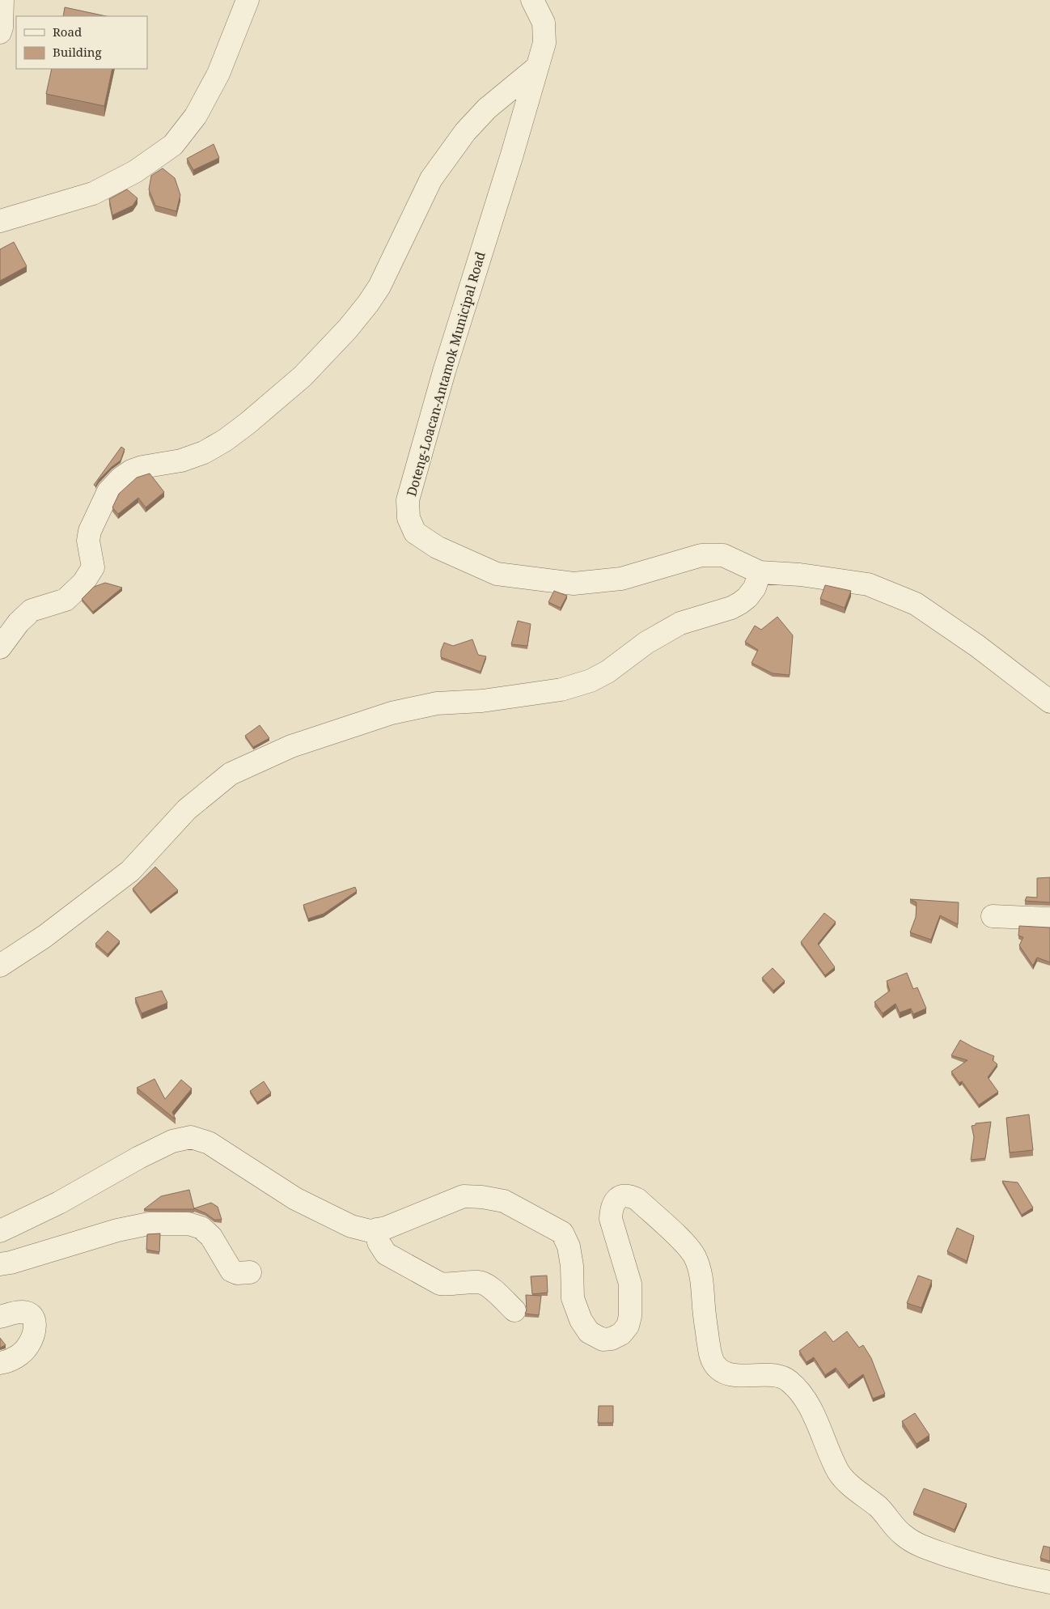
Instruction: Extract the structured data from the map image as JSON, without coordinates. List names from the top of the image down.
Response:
{
  "streets": {
    "street": ["Doteng-Loacan-Antamok Municipal Road"]
  },
  "legend": ["Road", "Building"]
}
